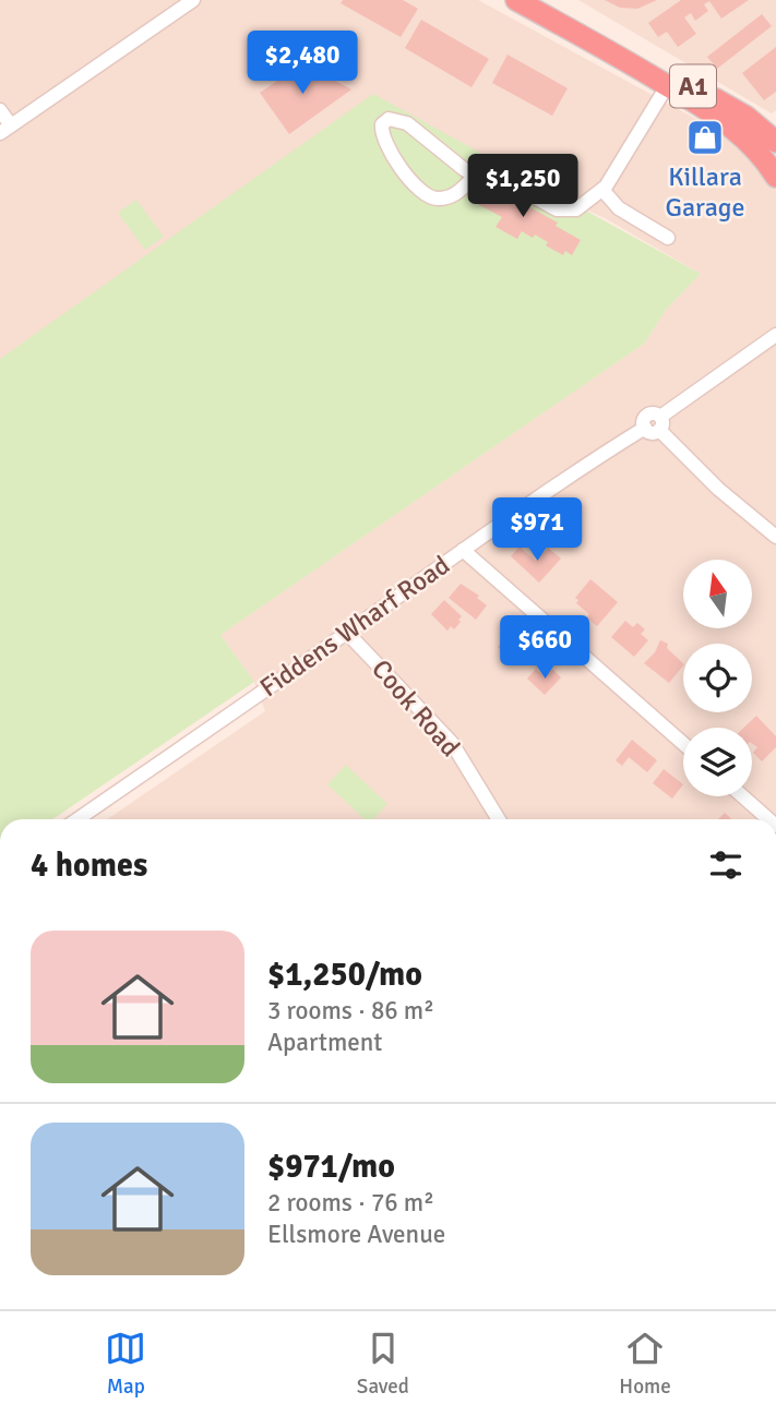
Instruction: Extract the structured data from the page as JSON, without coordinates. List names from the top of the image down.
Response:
{
  "streets": {
    "highway": ["A1"],
    "street": ["Fiddens Wharf Road", "Cook Road"]
  },
  "crossings": [
    ["Fiddens Wharf Road", "Cook Road"]
  ],
  "places": {
    "shop": ["Killara Garage"]
  },
  "north": "top",
  "page": {
    "price": [
      "$2,480",
      "$1,250",
      "$971",
      "$660"
    ],
    "heading": "4 homes",
    "list": [
      {
        "name": "$1,250/mo",
        "note": "3 rooms · 86 m² · Apartment"
      },
      {
        "name": "$971/mo",
        "note": "2 rooms · 76 m² · Ellsmore Avenue"
      }
    ],
    "tabs": ["Map", "Saved", "Home"]
  }
}
